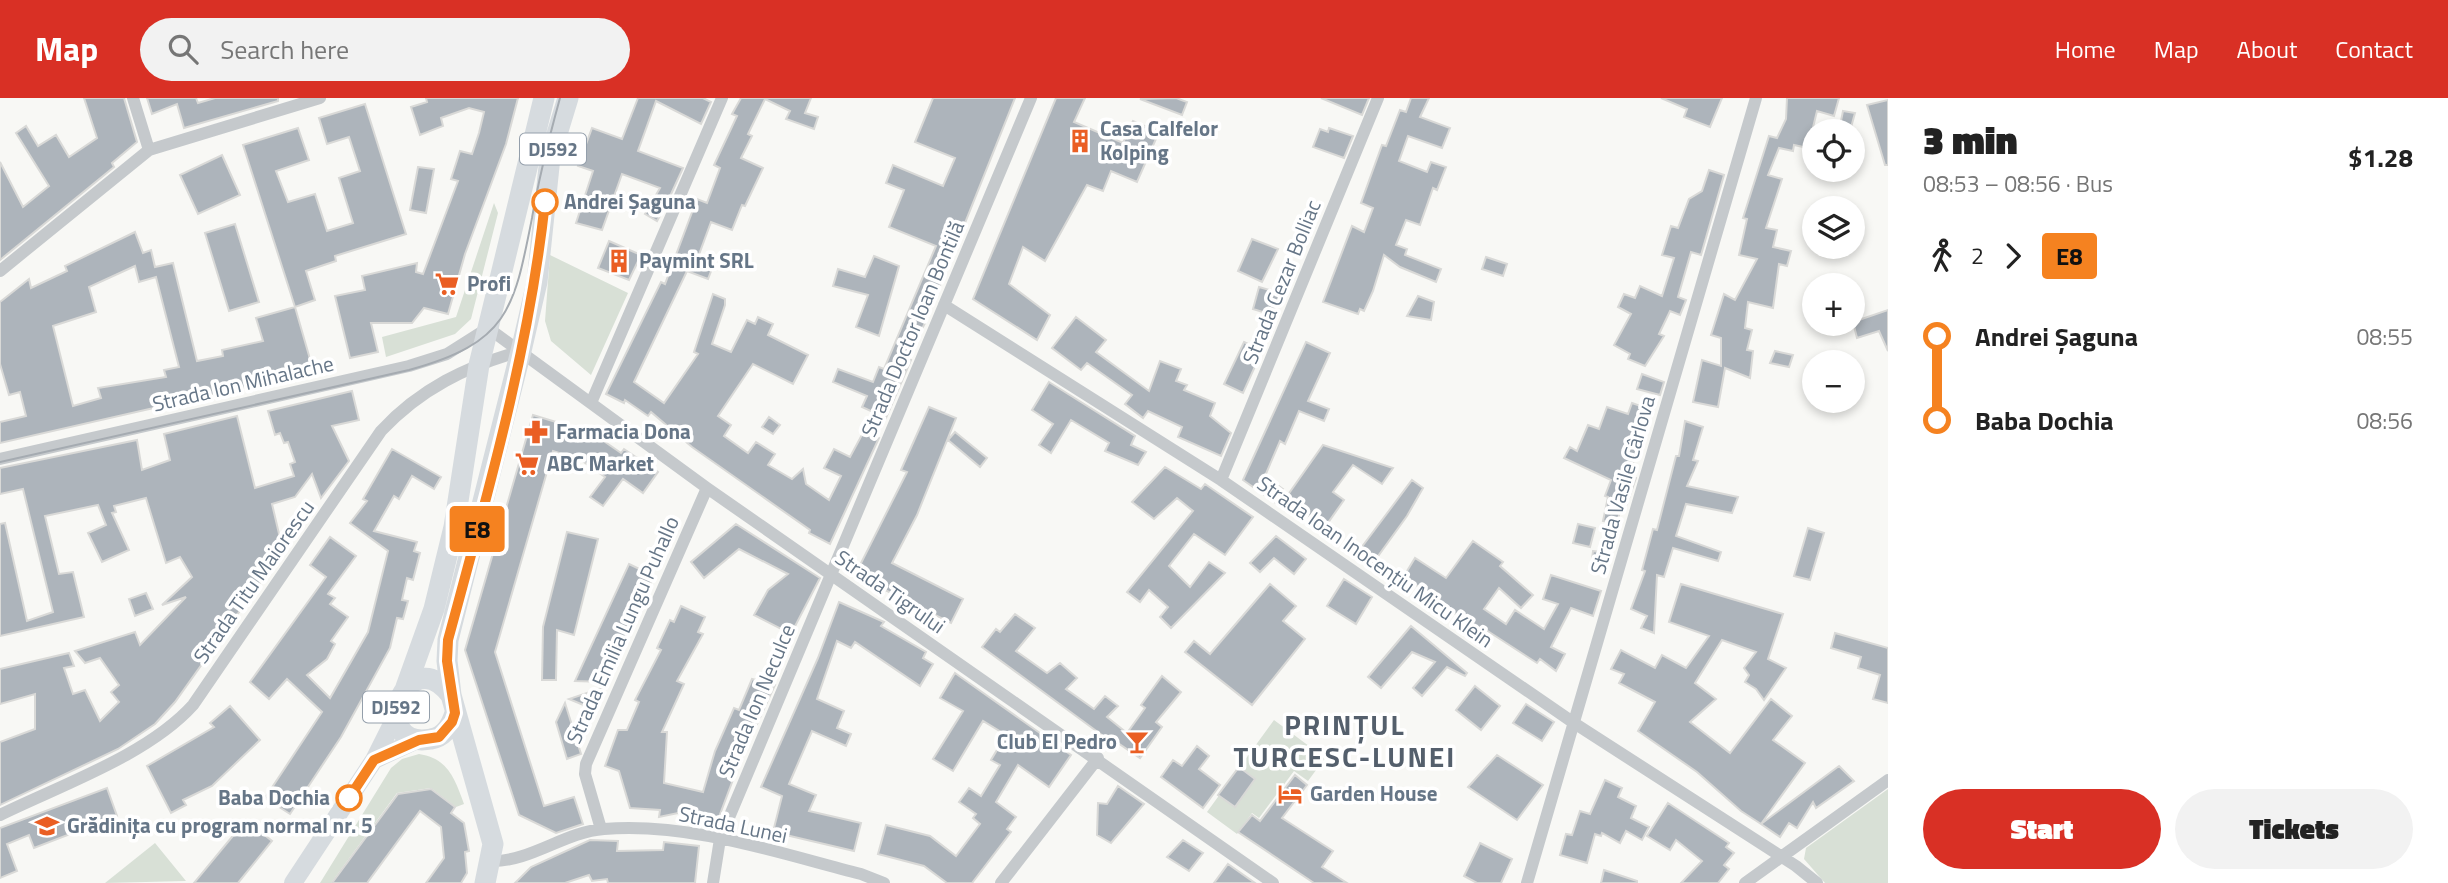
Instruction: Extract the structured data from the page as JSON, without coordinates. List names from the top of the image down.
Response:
{
  "streets": {
    "main road": ["DJ592"],
    "street": [
      "Strada Cezar Bolliac",
      "Strada Doctor Ioan Bontilă",
      "Strada Ion Mihalache",
      "Strada Vasile Cârlova",
      "Strada Ioan Inocențiu Micu Klein",
      "Strada Titu Maiorescu",
      "Strada Tigrului",
      "Strada Emilia Lungu Puhallo",
      "Strada Ion Neculce",
      "Strada Lunei"
    ]
  },
  "crossings": [
    ["DJ592", "Strada Ion Mihalache"],
    ["DJ592", "Strada Titu Maiorescu"],
    ["DJ592", "Strada Tigrului"],
    ["DJ592", "Strada Lunei"],
    ["Strada Cezar Bolliac", "Strada Ioan Inocențiu Micu Klein"],
    ["Strada Doctor Ioan Bontilă", "Strada Ioan Inocențiu Micu Klein"],
    ["Strada Doctor Ioan Bontilă", "Strada Tigrului"],
    ["Strada Doctor Ioan Bontilă", "Strada Ion Neculce"],
    ["Strada Ion Mihalache", "Strada Tigrului"],
    ["Strada Vasile Cârlova", "Strada Ioan Inocențiu Micu Klein"],
    ["Strada Titu Maiorescu", "Strada Tigrului"],
    ["Strada Tigrului", "Strada Emilia Lungu Puhallo"],
    ["Strada Tigrului", "Strada Ion Neculce"],
    ["Strada Emilia Lungu Puhallo", "Strada Lunei"],
    ["Strada Ion Neculce", "Strada Lunei"]
  ],
  "districts": ["PRINȚUL TURCESC-LUNEI"],
  "places": {
    "building": ["Casa Calfelor Kolping", "Paymint SRL"],
    "other": ["Andrei Șaguna", "Baba Dochia"],
    "supermarket": ["Profi", "ABC Market"],
    "pharmacy": ["Farmacia Dona"],
    "bar": ["Club El Pedro"],
    "hotel": ["Garden House"],
    "school or university": ["Grădinița cu program normal nr. 5"]
  },
  "lines": ["bus line E8"],
  "page": {
    "header": "Map",
    "search": "Search here",
    "nav": [
      "Home",
      "Map",
      "About",
      "Contact"
    ],
    "on_map": "E8",
    "heading": ["3 min", "08:53 – 08:56 · Bus", "$1.28"],
    "map_buttons": ["+", "−"],
    "legs": ["2", "E8"],
    "list": [
      {
        "name": "Andrei Șaguna",
        "value": "08:55"
      },
      {
        "name": "Baba Dochia",
        "value": "08:56"
      }
    ],
    "buttons": ["Start", "Tickets"]
  }
}
